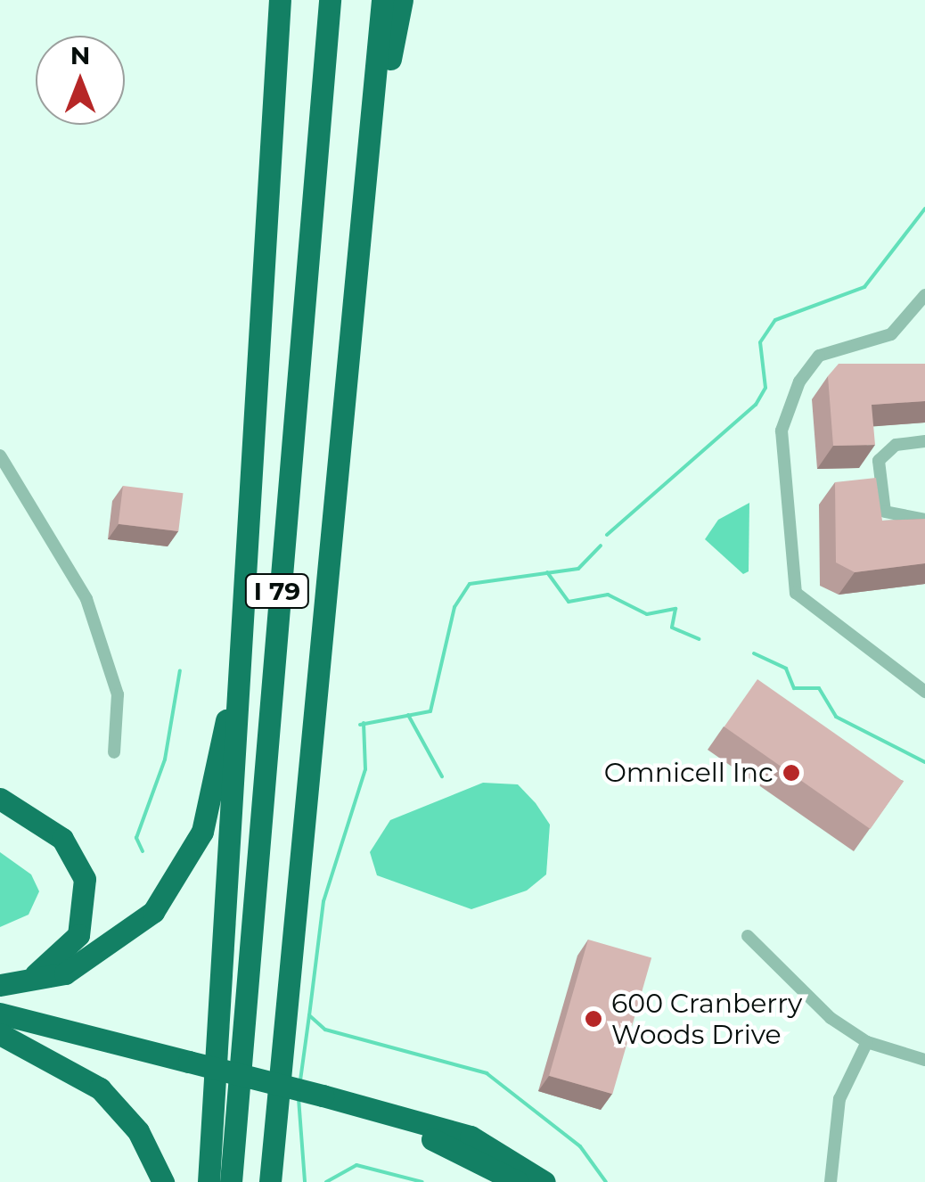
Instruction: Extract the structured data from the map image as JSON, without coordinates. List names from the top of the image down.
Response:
{
  "streets": {
    "highway": ["I 79"]
  },
  "places": ["Omnicell Inc", "600 Cranberry Woods Drive"],
  "north": "top"
}
